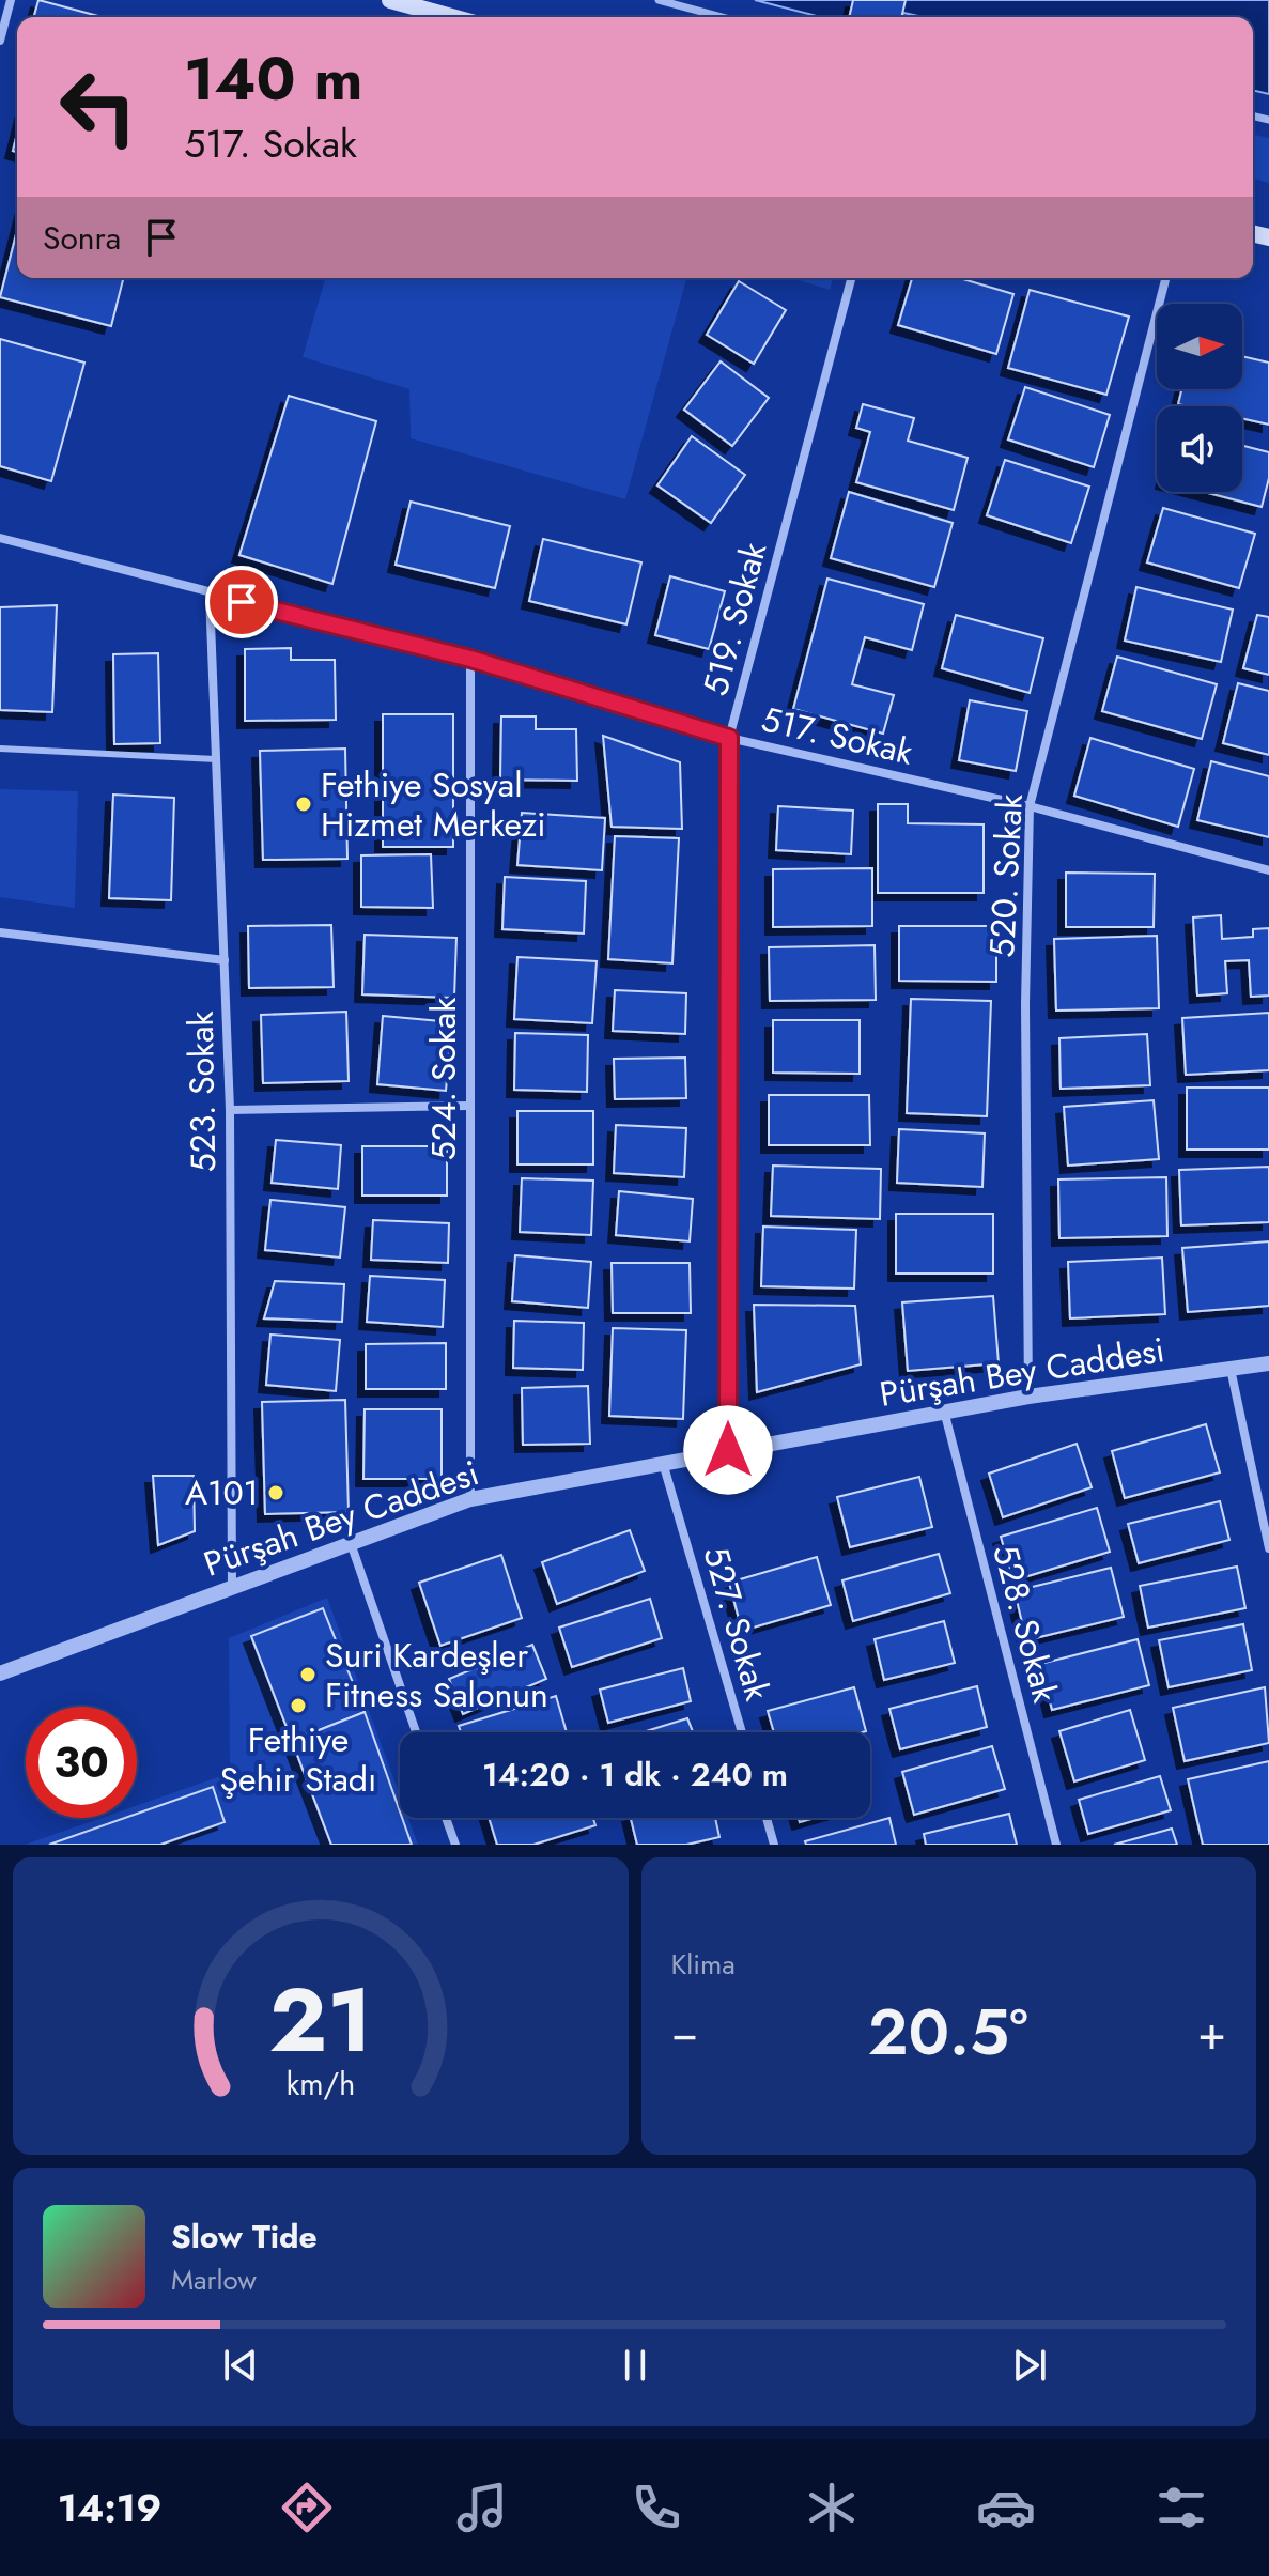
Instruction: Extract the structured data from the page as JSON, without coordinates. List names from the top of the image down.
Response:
{
  "streets": {
    "street": [
      "519. Sokak",
      "517. Sokak",
      "520. Sokak",
      "524. Sokak",
      "523. Sokak",
      "Pürşah Bey Caddesi",
      "527. Sokak",
      "528. Sokak"
    ]
  },
  "crossings": [
    ["519. Sokak", "517. Sokak"],
    ["519. Sokak", "Pürşah Bey Caddesi"],
    ["517. Sokak", "520. Sokak"],
    ["517. Sokak", "524. Sokak"],
    ["517. Sokak", "523. Sokak"],
    ["520. Sokak", "Pürşah Bey Caddesi"],
    ["524. Sokak", "Pürşah Bey Caddesi"],
    ["523. Sokak", "Pürşah Bey Caddesi"],
    ["Pürşah Bey Caddesi", "527. Sokak"],
    ["Pürşah Bey Caddesi", "528. Sokak"]
  ],
  "places": [
    "Fethiye Sosyal Hizmet Merkezi",
    "A101",
    "Suri Kardeşler Fitness Salonun",
    "Fethiye Şehir Stadı"
  ],
  "north": "right",
  "page": {
    "turn": ["140 m", "517. Sokak"],
    "then": "Sonra",
    "limit": "30",
    "trip": "14:20 · 1 dk · 240 m",
    "tile": "Klima",
    "heat": ["−", "20.5°", "+"],
    "song": ["Slow Tide", "Marlow"],
    "tabs": "14:19",
    "gauge": ["21", "km/h"]
  }
}
